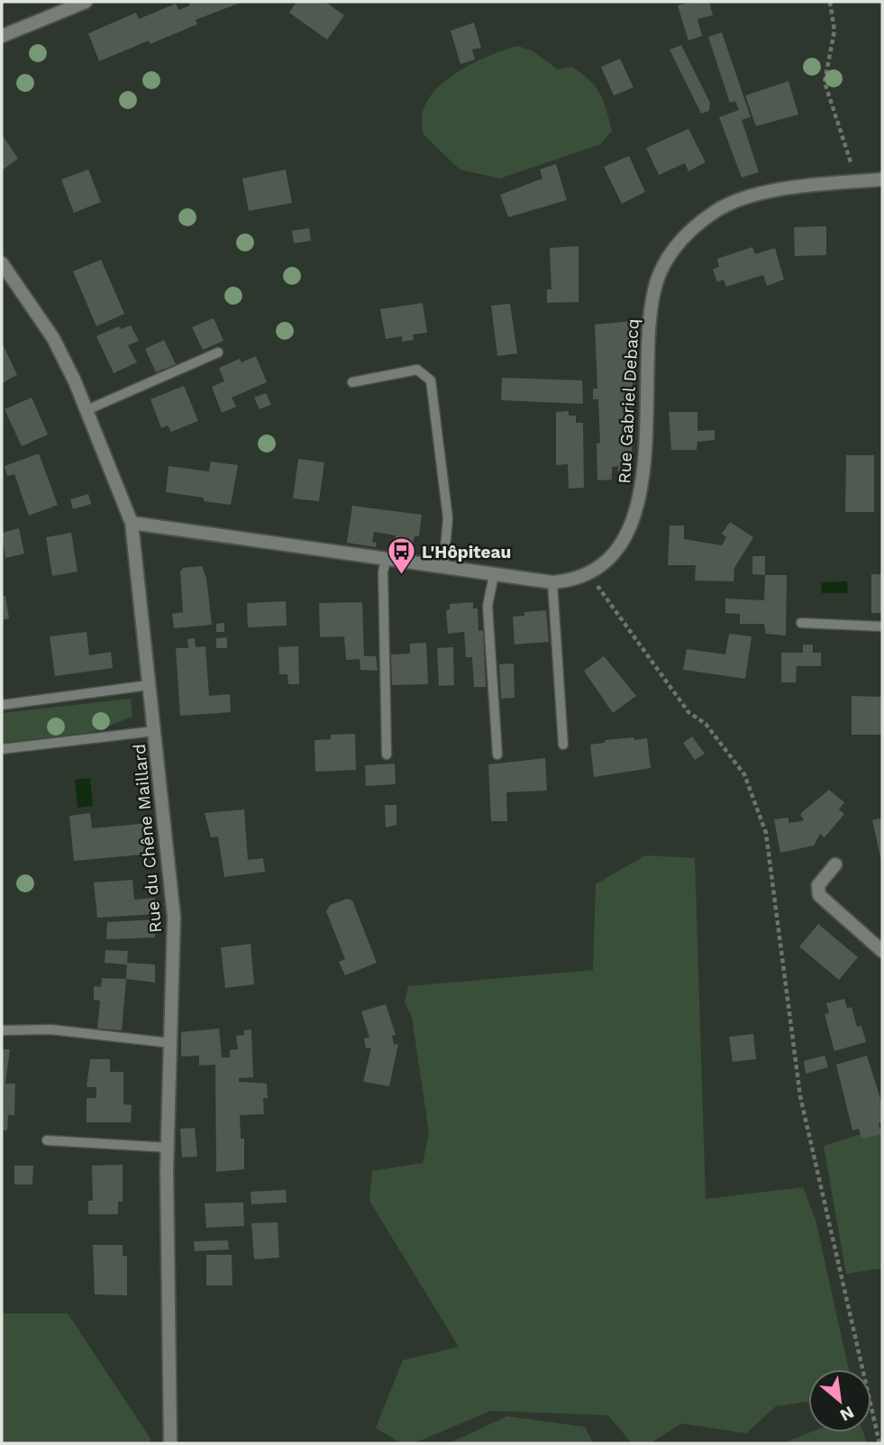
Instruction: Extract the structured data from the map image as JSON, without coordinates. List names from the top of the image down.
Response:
{
  "streets": {
    "street": ["Rue Gabriel Debacq", "Rue du Chêne Maillard"]
  },
  "crossings": [
    ["Rue Gabriel Debacq", "Rue du Chêne Maillard"]
  ],
  "places": {
    "bus stop": ["L'Hôpiteau"]
  },
  "north": "bottom right"
}
